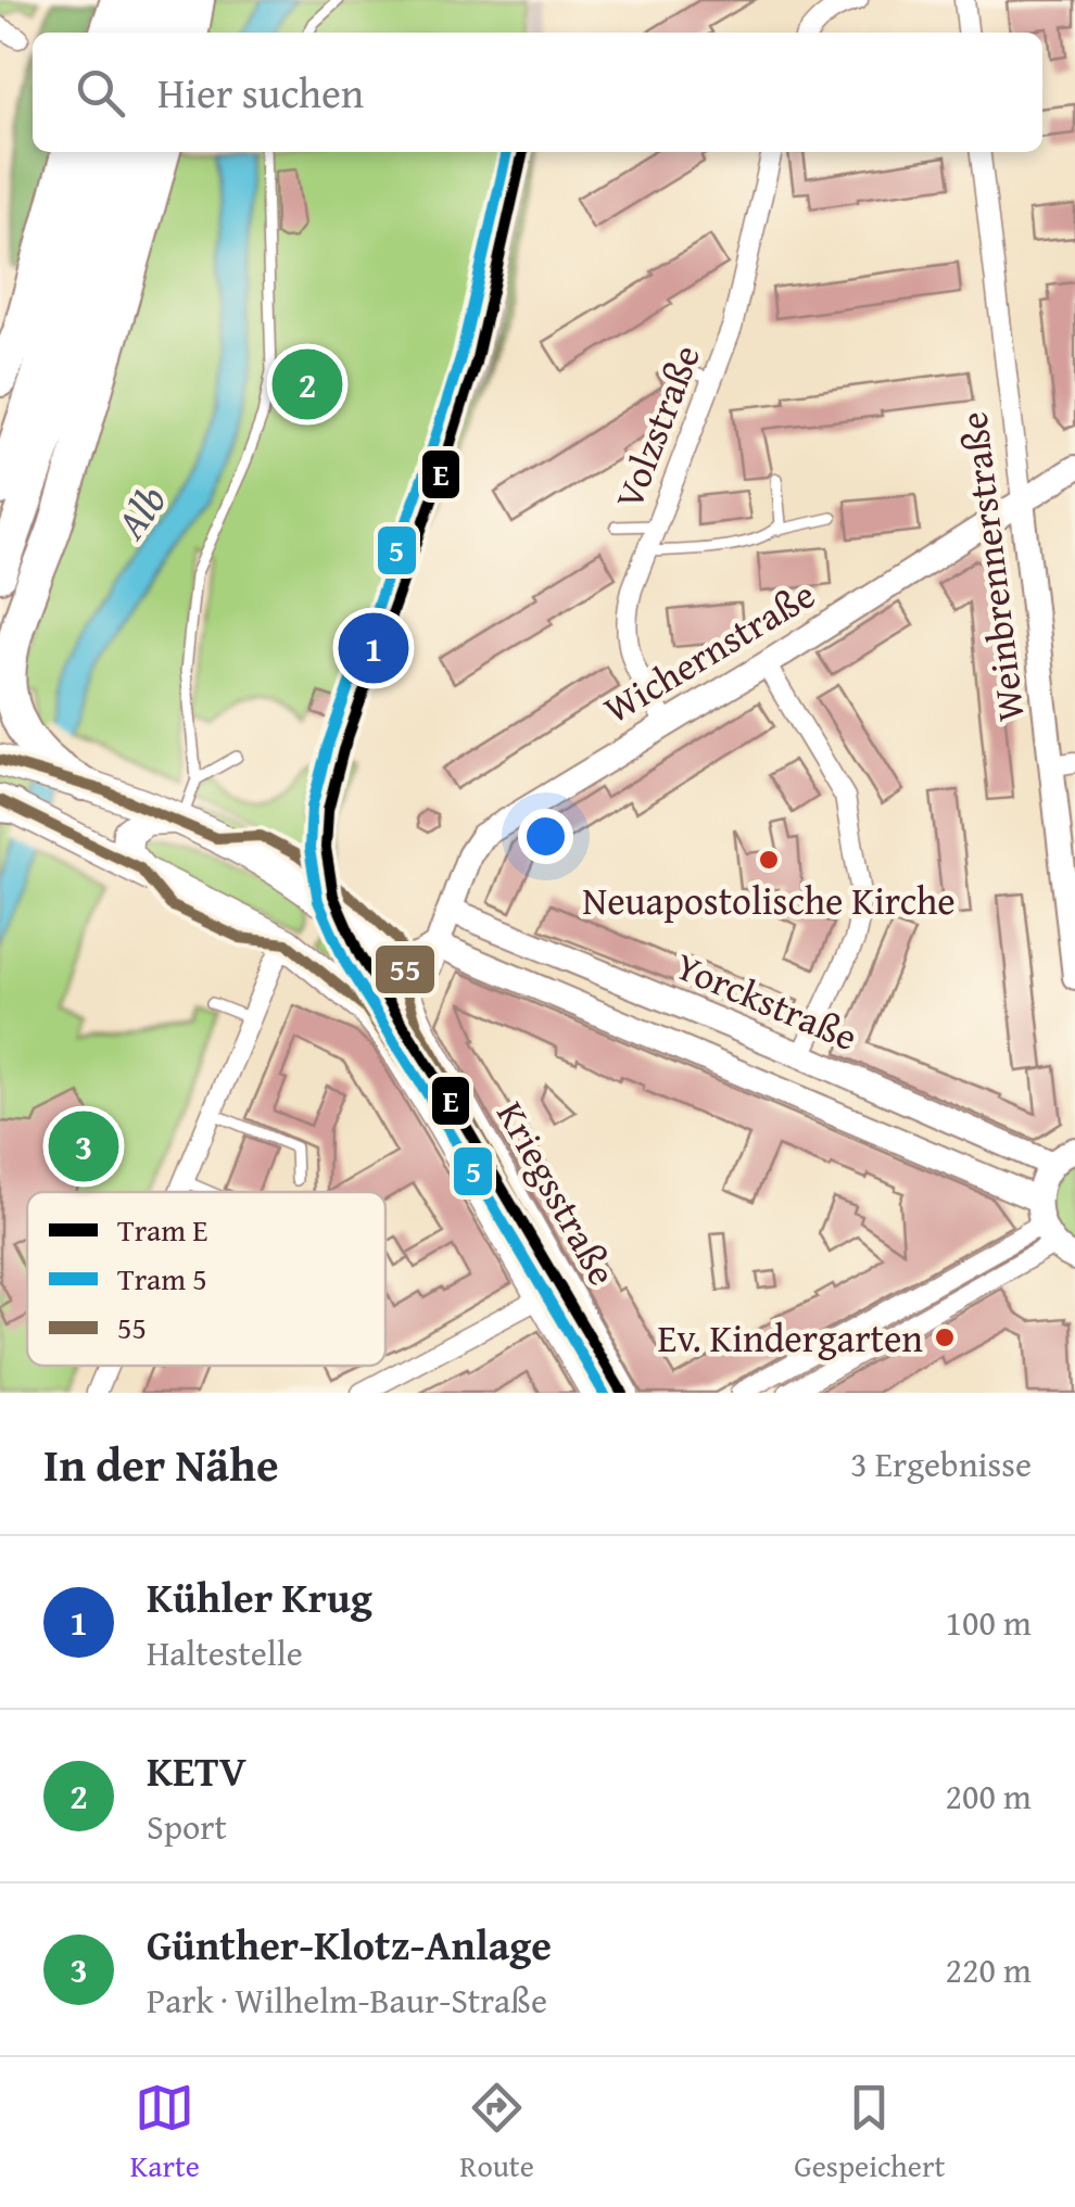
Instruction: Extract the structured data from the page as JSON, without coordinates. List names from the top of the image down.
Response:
{
  "streets": {
    "main road": ["Kriegsstraße"],
    "street": [
      "Volzstraße",
      "Weinbrennerstraße",
      "Wichernstraße",
      "Yorckstraße"
    ]
  },
  "crossings": [
    ["Volzstraße", "Wichernstraße"],
    ["Weinbrennerstraße", "Wichernstraße"],
    ["Wichernstraße", "Yorckstraße"],
    ["Wichernstraße", "Kriegsstraße"]
  ],
  "water": ["Alb"],
  "places": ["Neuapostolische Kirche", "Ev. Kindergarten"],
  "lines": ["tram line E", "tram line 5", "transit line 55"],
  "legend": ["Tram E", "Tram 5", "55"],
  "page": {
    "search": "Hier suchen",
    "pins": ["2", "1", "3"],
    "heading": ["In der Nähe", "3 Ergebnisse"],
    "list": [
      {
        "mark": "1",
        "name": "Kühler Krug",
        "note": "Haltestelle",
        "value": "100 m"
      },
      {
        "mark": "2",
        "name": "KETV",
        "note": "Sport",
        "value": "200 m"
      },
      {
        "mark": "3",
        "name": "Günther-Klotz-Anlage",
        "note": "Park · Wilhelm-Baur-Straße",
        "value": "220 m"
      }
    ],
    "nav": ["Karte", "Route", "Gespeichert"]
  }
}
